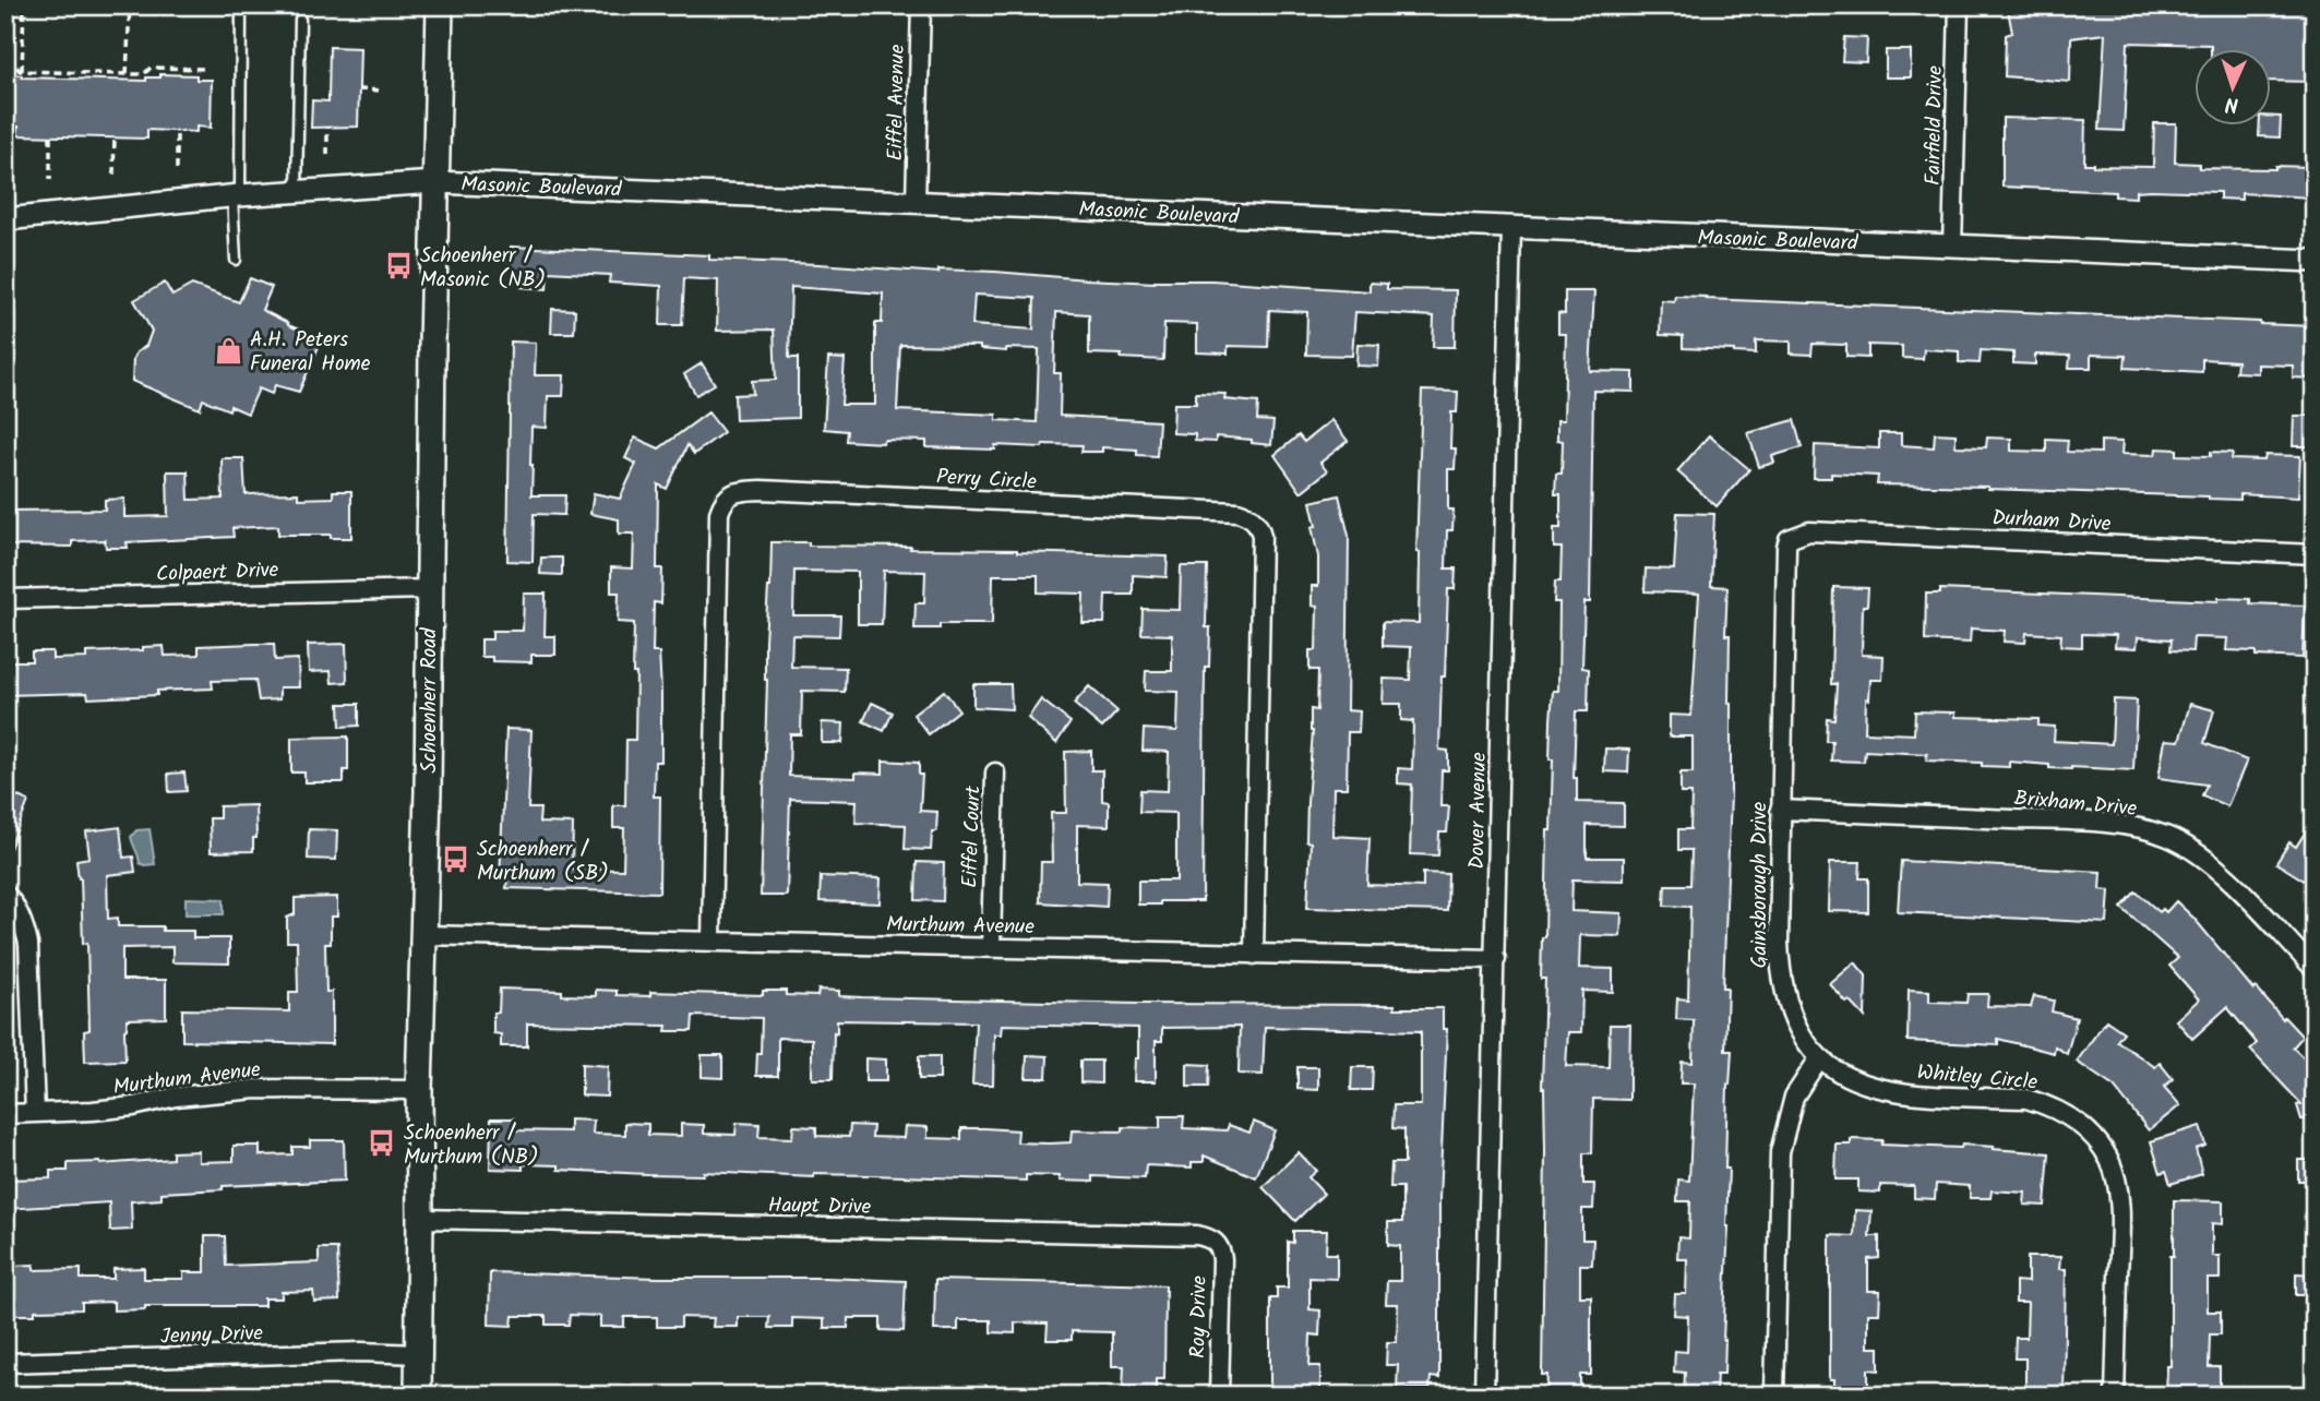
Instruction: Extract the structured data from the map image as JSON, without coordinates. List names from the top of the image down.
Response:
{
  "streets": {
    "main road": ["Schoenherr Road"],
    "street": [
      "Eiffel Avenue",
      "Fairfield Drive",
      "Masonic Boulevard",
      "Perry Circle",
      "Durham Drive",
      "Colpaert Drive",
      "Brixham Drive",
      "Dover Avenue",
      "Eiffel Court",
      "Gainsborough Drive",
      "Murthum Avenue",
      "Whitley Circle",
      "Haupt Drive",
      "Roy Drive",
      "Jenny Drive"
    ]
  },
  "crossings": [
    ["Eiffel Avenue", "Masonic Boulevard"],
    ["Fairfield Drive", "Masonic Boulevard"],
    ["Masonic Boulevard", "Schoenherr Road"],
    ["Masonic Boulevard", "Dover Avenue"],
    ["Perry Circle", "Murthum Avenue"],
    ["Durham Drive", "Gainsborough Drive"],
    ["Colpaert Drive", "Schoenherr Road"],
    ["Schoenherr Road", "Murthum Avenue"],
    ["Schoenherr Road", "Haupt Drive"],
    ["Schoenherr Road", "Jenny Drive"],
    ["Brixham Drive", "Gainsborough Drive"],
    ["Dover Avenue", "Murthum Avenue"],
    ["Eiffel Court", "Murthum Avenue"],
    ["Gainsborough Drive", "Whitley Circle"],
    ["Haupt Drive", "Roy Drive"]
  ],
  "places": {
    "bus stop": ["Schoenherr / Masonic (NB)", "Schoenherr / Murthum (SB)", "Schoenherr / Murthum (NB)"],
    "shop": ["A.H. Peters Funeral Home"]
  },
  "north": "bottom"
}
